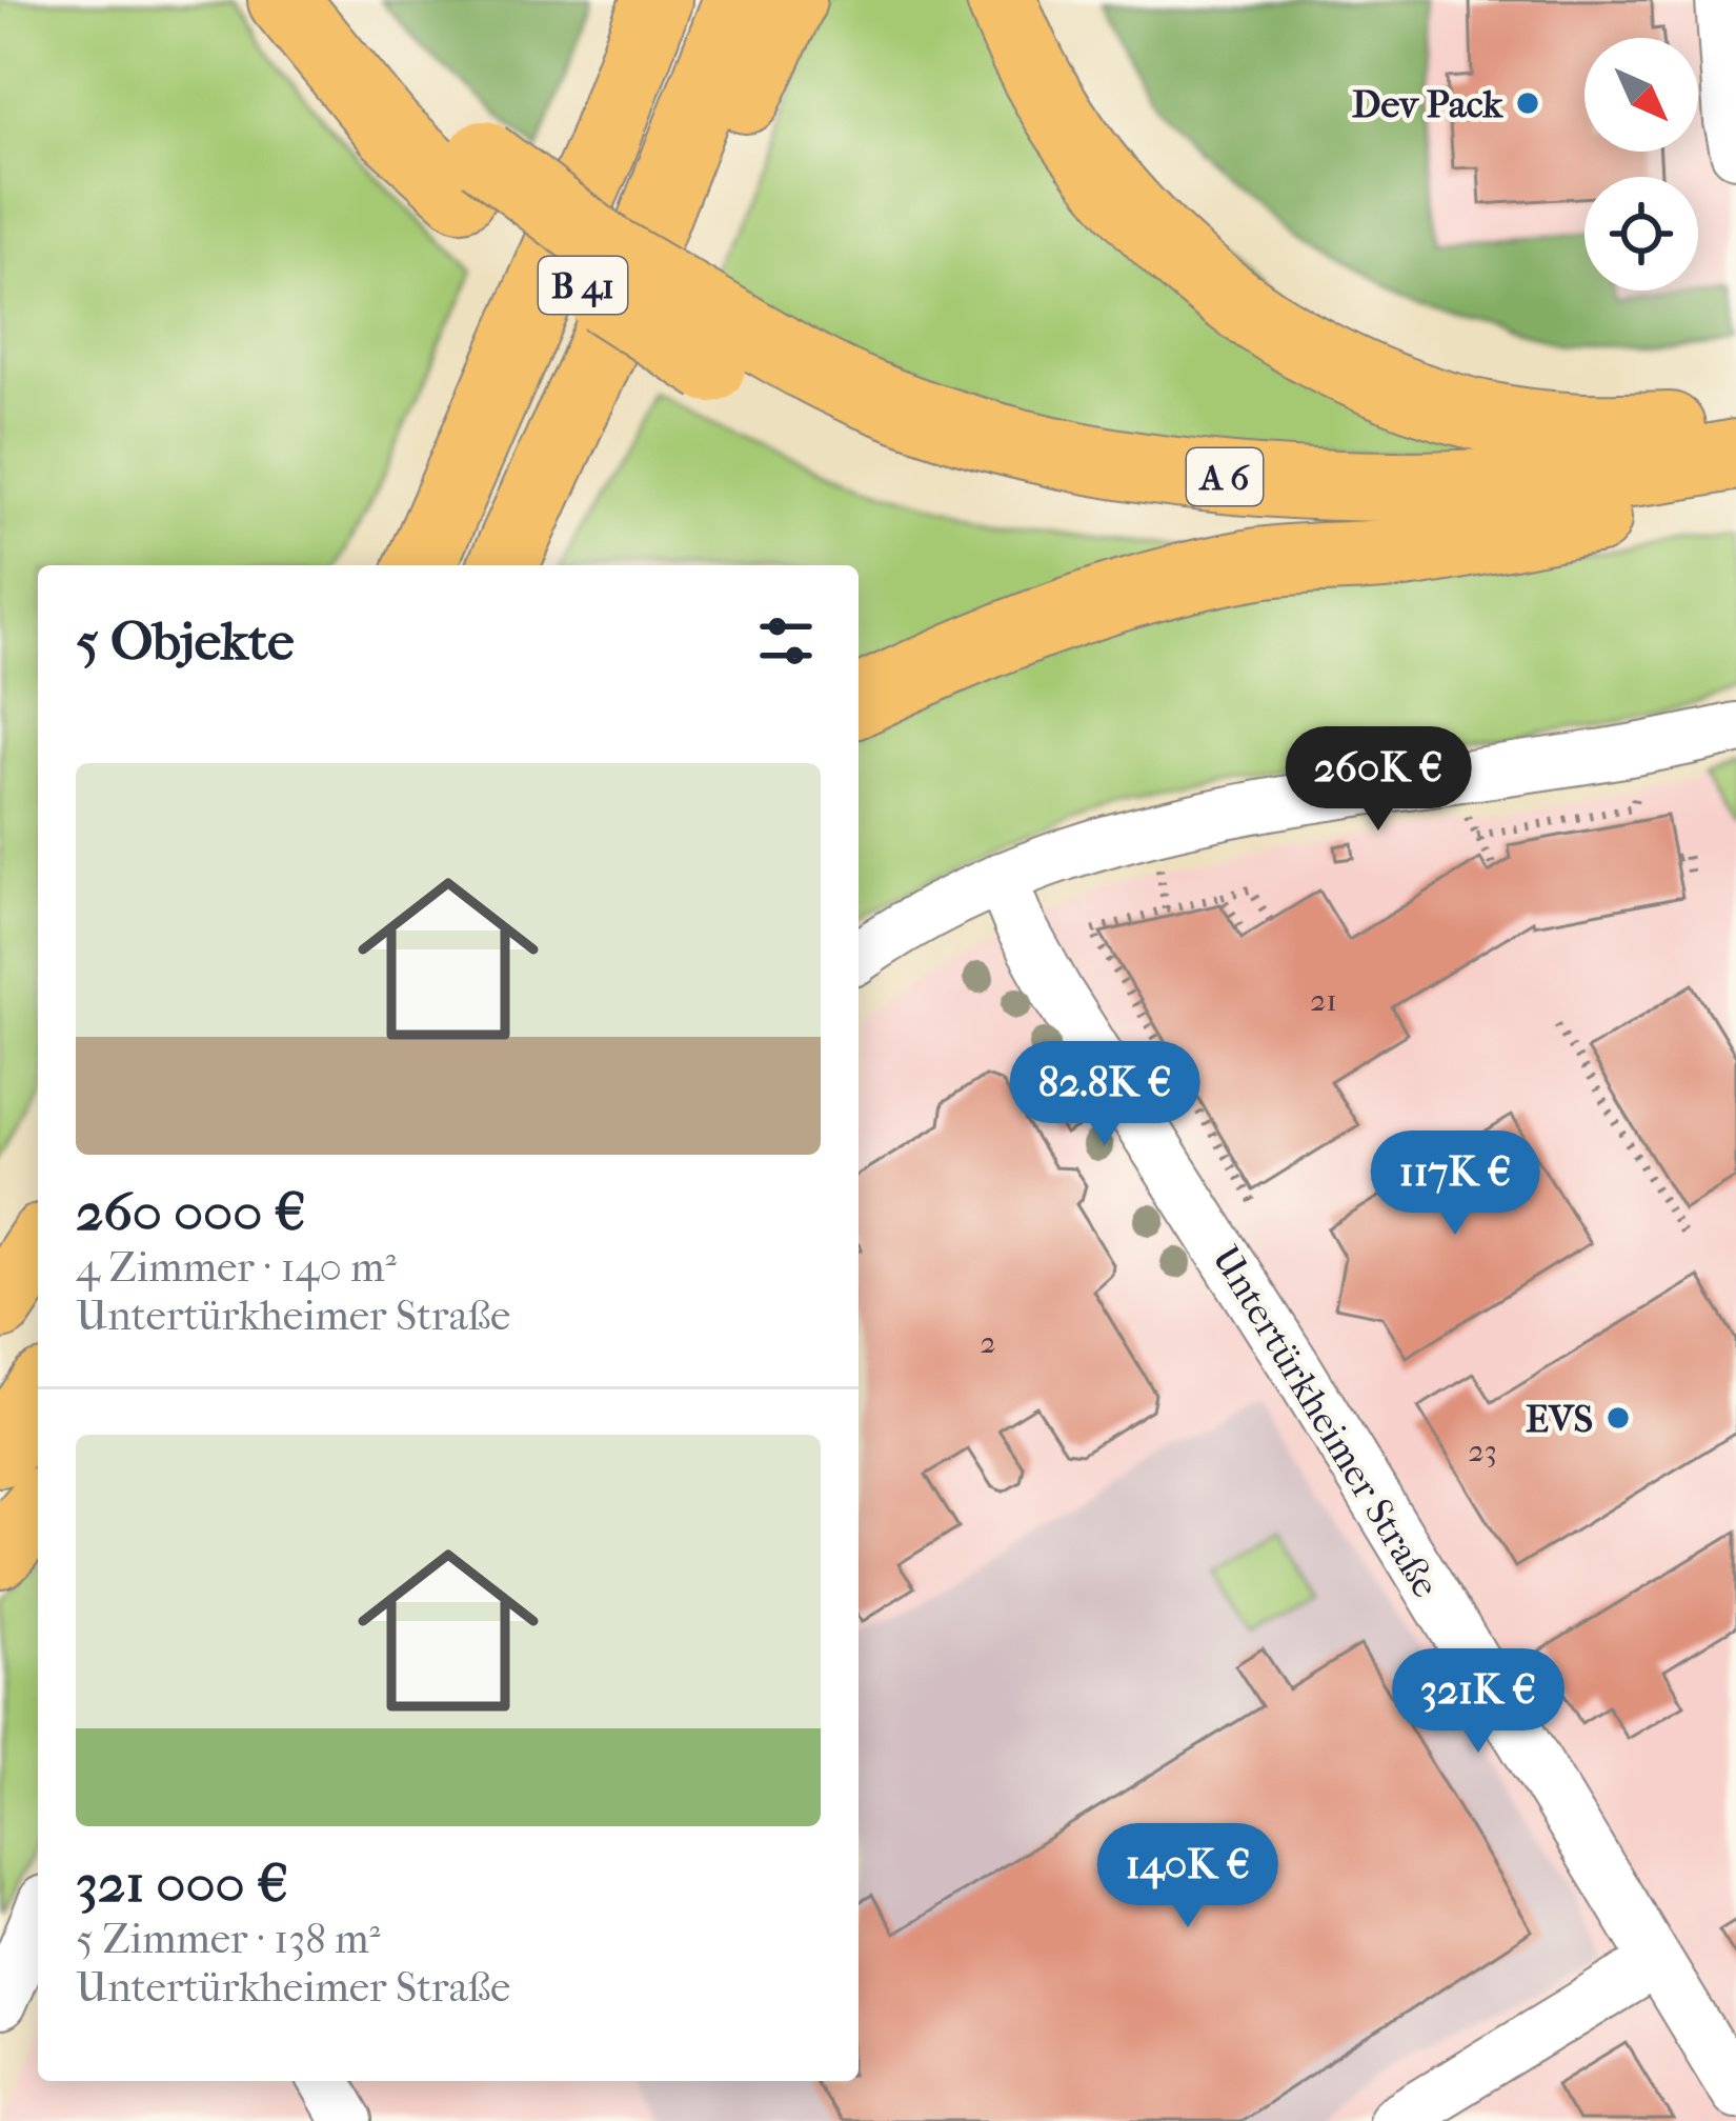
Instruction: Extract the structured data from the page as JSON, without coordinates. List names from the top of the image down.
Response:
{
  "streets": {
    "highway": ["A 6"],
    "street": ["Untertürkheimer Straße"]
  },
  "places": ["Dev Pack", "EVS"],
  "house_numbers": ["21", "2", "23"],
  "north": "bottom right",
  "page": {
    "heading": "5 Objekte",
    "list": [
      {
        "name": "260 000 €",
        "note": "4 Zimmer · 140 m² · Untertürkheimer Straße"
      },
      {
        "name": "321 000 €",
        "note": "5 Zimmer · 138 m² · Untertürkheimer Straße"
      }
    ],
    "price": [
      "260K €",
      "82.8K €",
      "117K €",
      "321K €",
      "140K €"
    ]
  }
}
